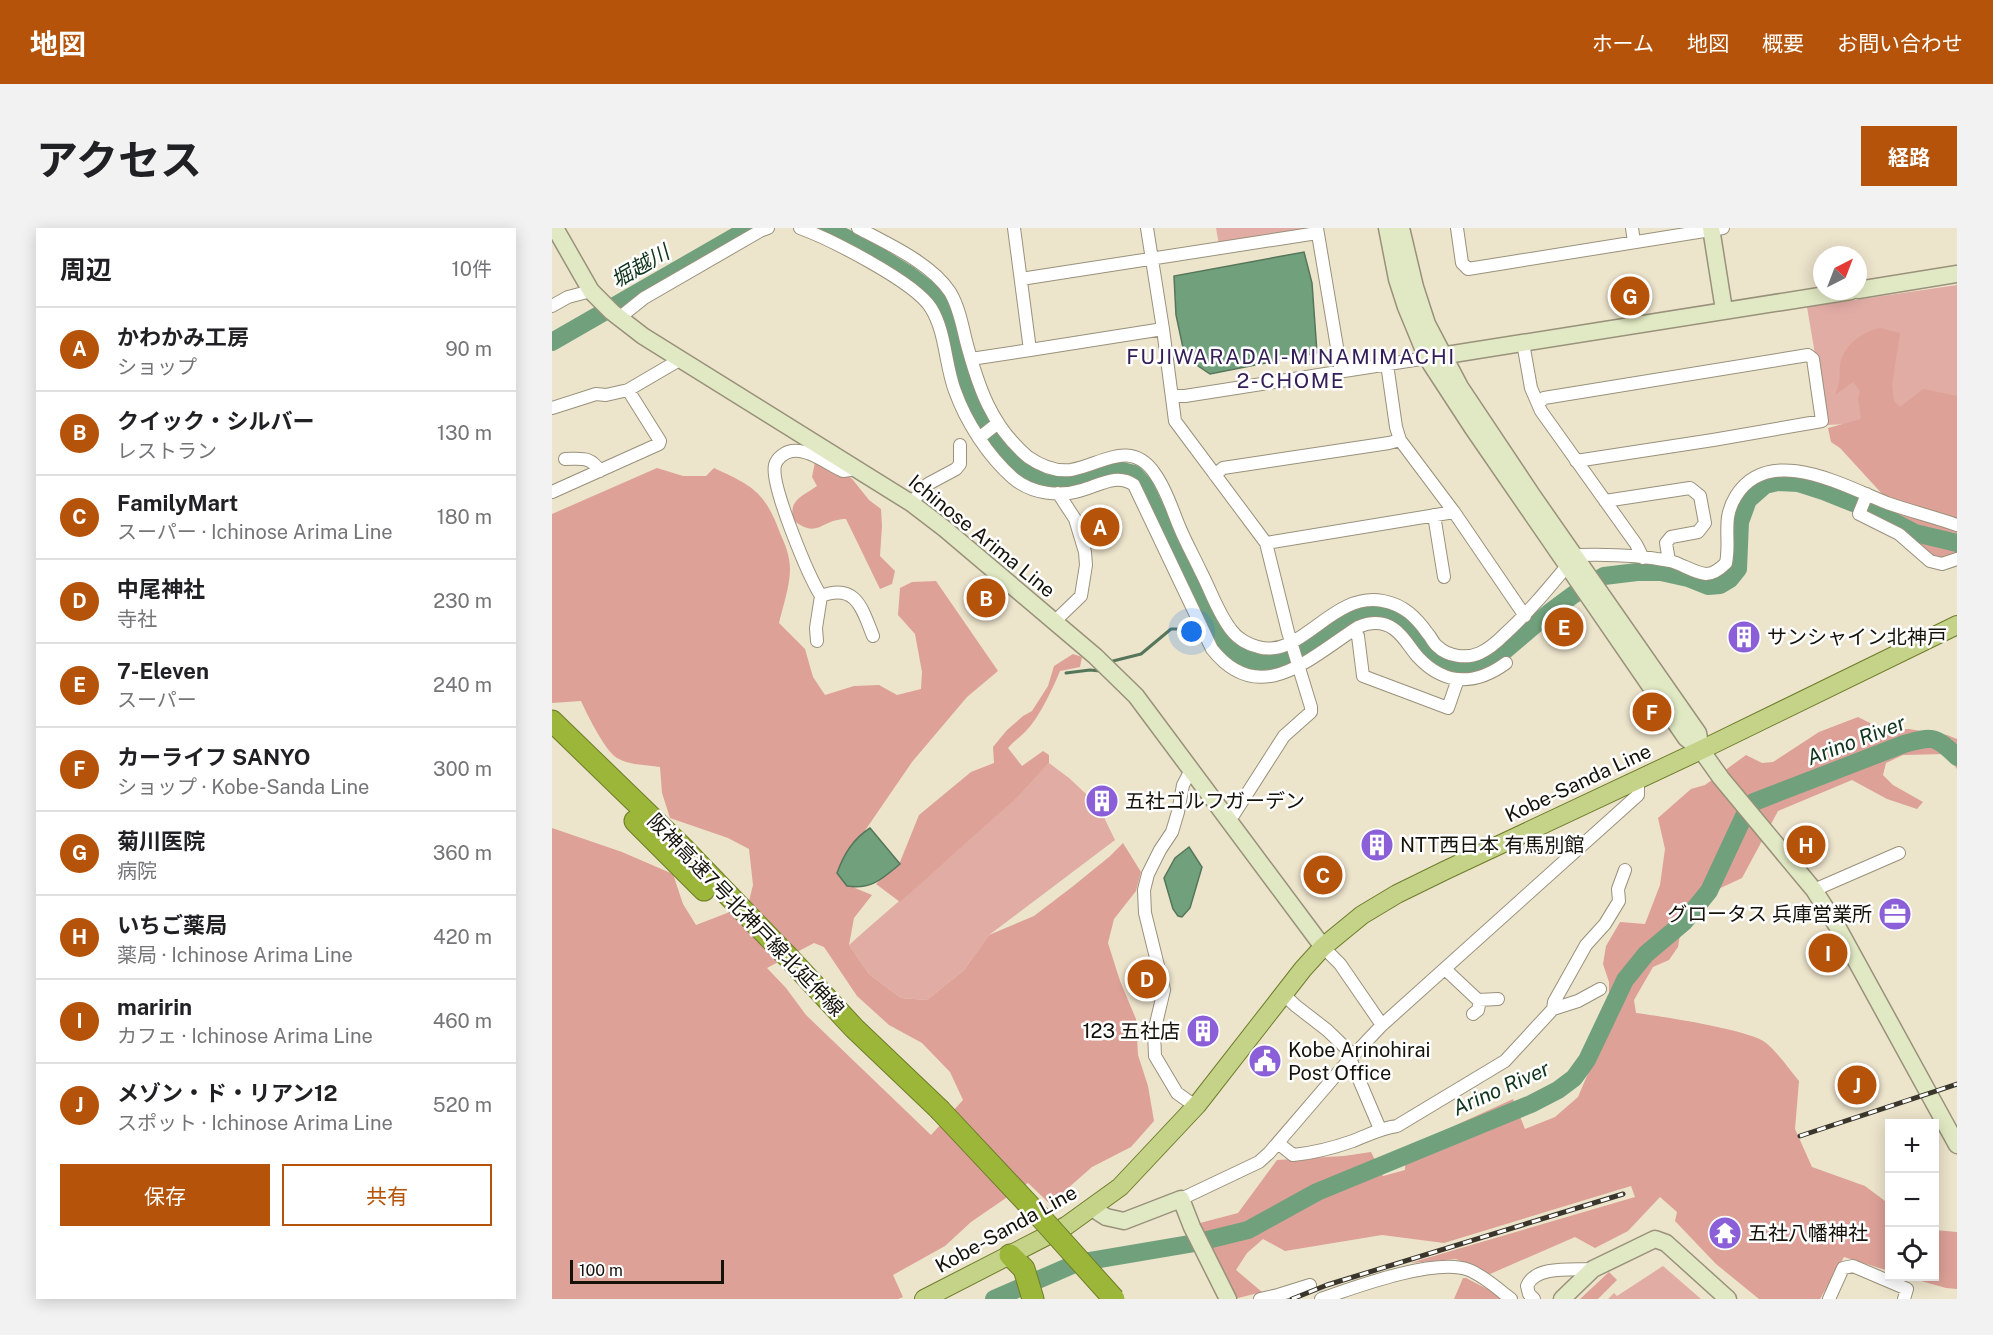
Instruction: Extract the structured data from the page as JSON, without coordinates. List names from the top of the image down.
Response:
{
  "streets": {
    "highway": ["阪神高速7号北神戸線北延伸線"],
    "main road": ["Ichinose Arima Line", "Kobe-Sanda Line"]
  },
  "crossings": [
    ["Ichinose Arima Line", "Kobe-Sanda Line"]
  ],
  "districts": ["FUJIWARADAI-MINAMIMACHI 2-CHOME"],
  "water": ["堀越川", "Arino River"],
  "places": {
    "building": [
      "サンシャイン北神戸",
      "五社ゴルフガーデン",
      "NTT西日本 有馬別館",
      "123 五社店"
    ],
    "office": ["グロータス 兵庫営業所"],
    "public building": ["Kobe Arinohirai Post Office"],
    "temple": ["五社八幡神社"]
  },
  "scale_bar": "100 m",
  "north": "top right",
  "page": {
    "header": "地図",
    "nav": [
      "ホーム",
      "地図",
      "概要",
      "お問い合わせ"
    ],
    "title": "アクセス",
    "buttons": [
      "経路",
      ["保存", "共有"]
    ],
    "heading": ["周辺", "10件"],
    "pins": [
      "G",
      "A",
      "B",
      "E",
      "F",
      "H",
      "C",
      "I",
      "D",
      "J"
    ],
    "list": [
      {
        "mark": "A",
        "name": "かわかみ工房",
        "note": "ショップ",
        "value": "90 m"
      },
      {
        "mark": "B",
        "name": "クイック・シルバー",
        "note": "レストラン",
        "value": "130 m"
      },
      {
        "mark": "C",
        "name": "FamilyMart",
        "note": "スーパー · Ichinose Arima Line",
        "value": "180 m"
      },
      {
        "mark": "D",
        "name": "中尾神社",
        "note": "寺社",
        "value": "230 m"
      },
      {
        "mark": "E",
        "name": "7-Eleven",
        "note": "スーパー",
        "value": "240 m"
      },
      {
        "mark": "F",
        "name": "カーライフ SANYO",
        "note": "ショップ · Kobe-Sanda Line",
        "value": "300 m"
      },
      {
        "mark": "G",
        "name": "菊川医院",
        "note": "病院",
        "value": "360 m"
      },
      {
        "mark": "H",
        "name": "いちご薬局",
        "note": "薬局 · Ichinose Arima Line",
        "value": "420 m"
      },
      {
        "mark": "I",
        "name": "maririn",
        "note": "カフェ · Ichinose Arima Line",
        "value": "460 m"
      },
      {
        "mark": "J",
        "name": "メゾン・ド・リアン12",
        "note": "スポット · Ichinose Arima Line",
        "value": "520 m"
      }
    ],
    "map_buttons": ["+", "−"],
    "scale": "100 m"
  }
}
